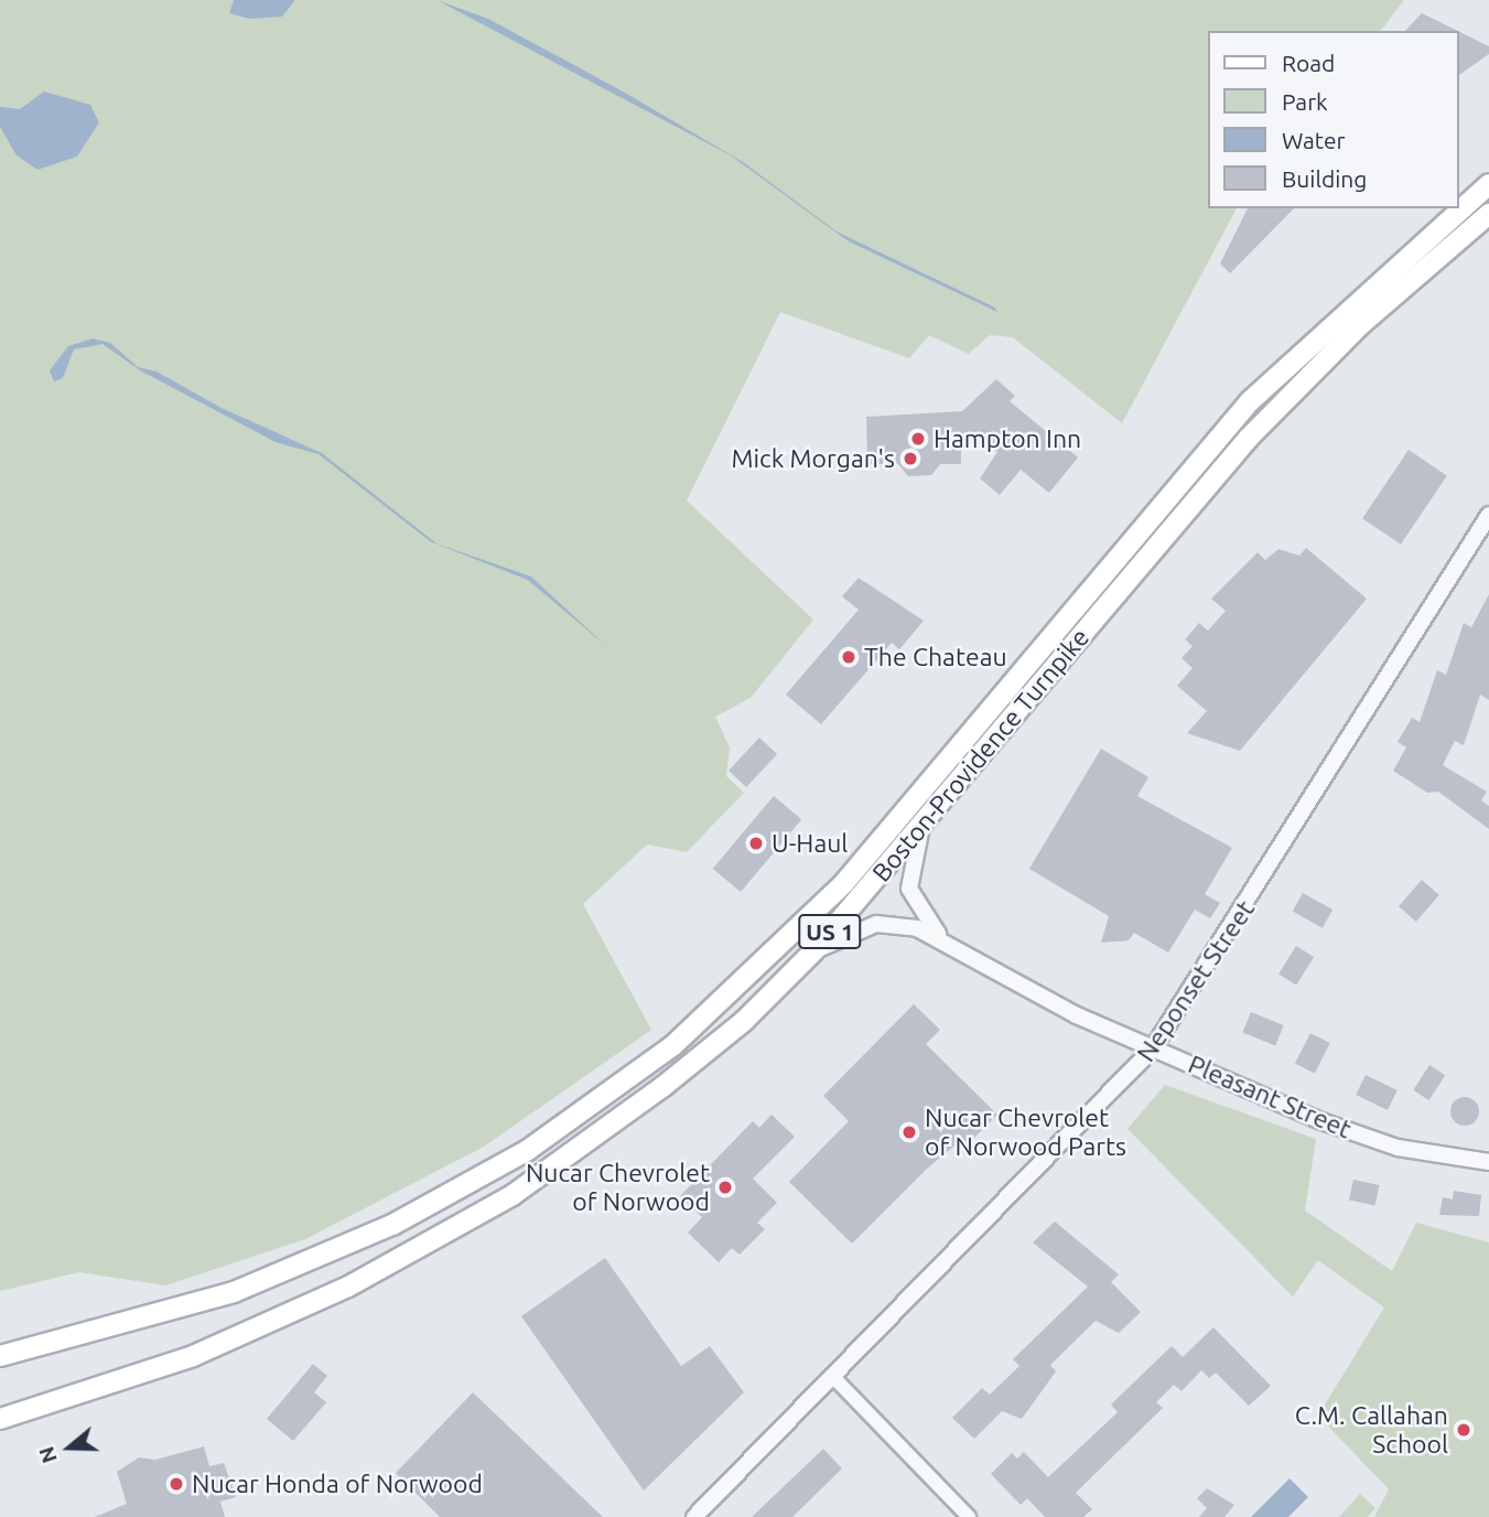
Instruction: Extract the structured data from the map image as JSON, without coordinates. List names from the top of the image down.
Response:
{
  "streets": {
    "main road": ["Boston-Providence Turnpike", "US 1"],
    "street": ["Neponset Street", "Pleasant Street"]
  },
  "crossings": [
    ["Boston-Providence Turnpike", "Pleasant Street"],
    ["Neponset Street", "Pleasant Street"]
  ],
  "places": [
    "Hampton Inn",
    "Mick Morgan's",
    "The Chateau",
    "U-Haul",
    "Nucar Chevrolet of Norwood Parts",
    "Nucar Chevrolet of Norwood",
    "C.M. Callahan School",
    "Nucar Honda of Norwood"
  ],
  "legend": [
    "Road",
    "Park",
    "Water",
    "Building"
  ],
  "north": "left"
}
